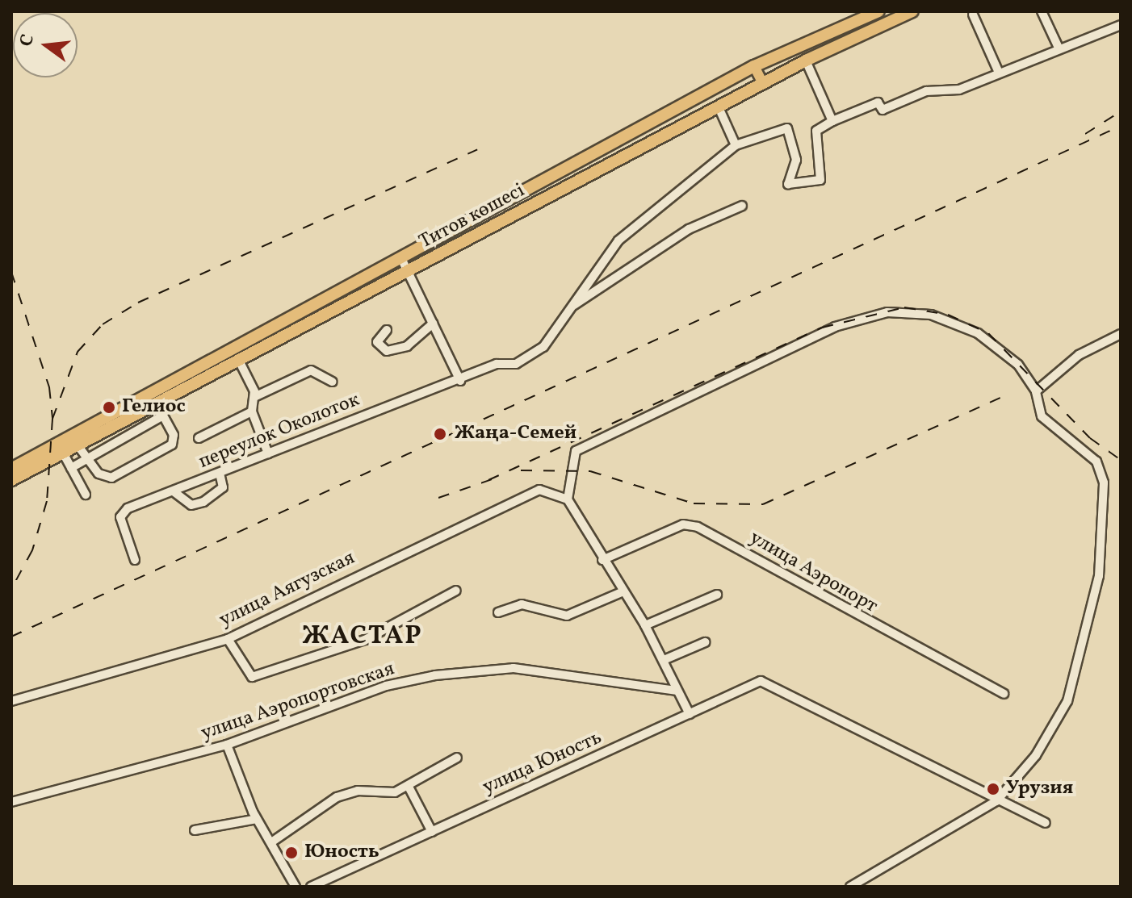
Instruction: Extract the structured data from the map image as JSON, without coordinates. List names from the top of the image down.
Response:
{
  "streets": {
    "highway": ["Титов көшесі"],
    "street": [
      "переулок Околоток",
      "улица Аэропорт",
      "улица Аягузская",
      "улица Аэропортовская",
      "улица Юность"
    ]
  },
  "districts": ["ЖАСТАР"],
  "places": [
    "Гелиос",
    "Жаңа-Семей",
    "Урузия",
    "Юность"
  ],
  "north": "left"
}
